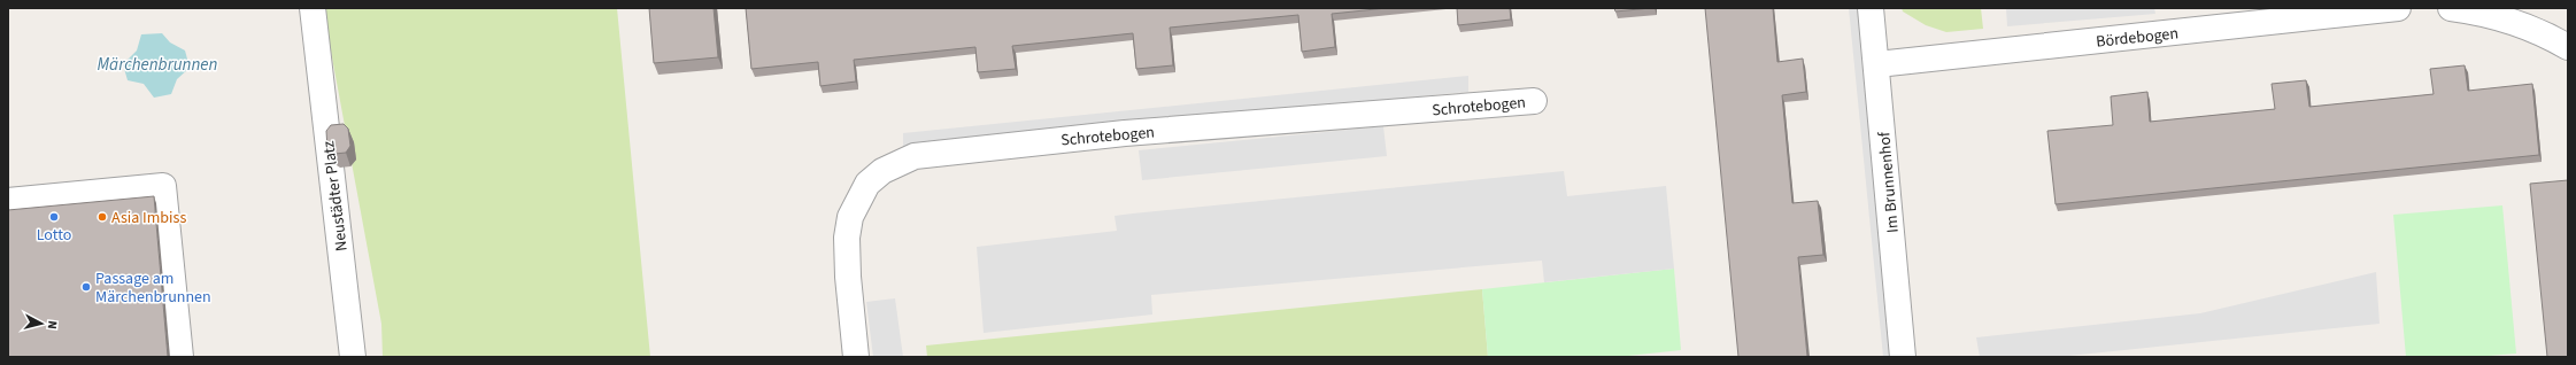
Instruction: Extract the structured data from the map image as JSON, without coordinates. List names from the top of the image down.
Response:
{
  "streets": {
    "street": [
      "Bördebogen",
      "Schrotebogen",
      "Im Brunnenhof",
      "Neustädter Platz"
    ]
  },
  "crossings": [
    ["Bördebogen", "Im Brunnenhof"]
  ],
  "water": ["Märchenbrunnen"],
  "places": ["Lotto", "Asia Imbiss", "Passage am Märchenbrunnen"],
  "north": "right"
}
